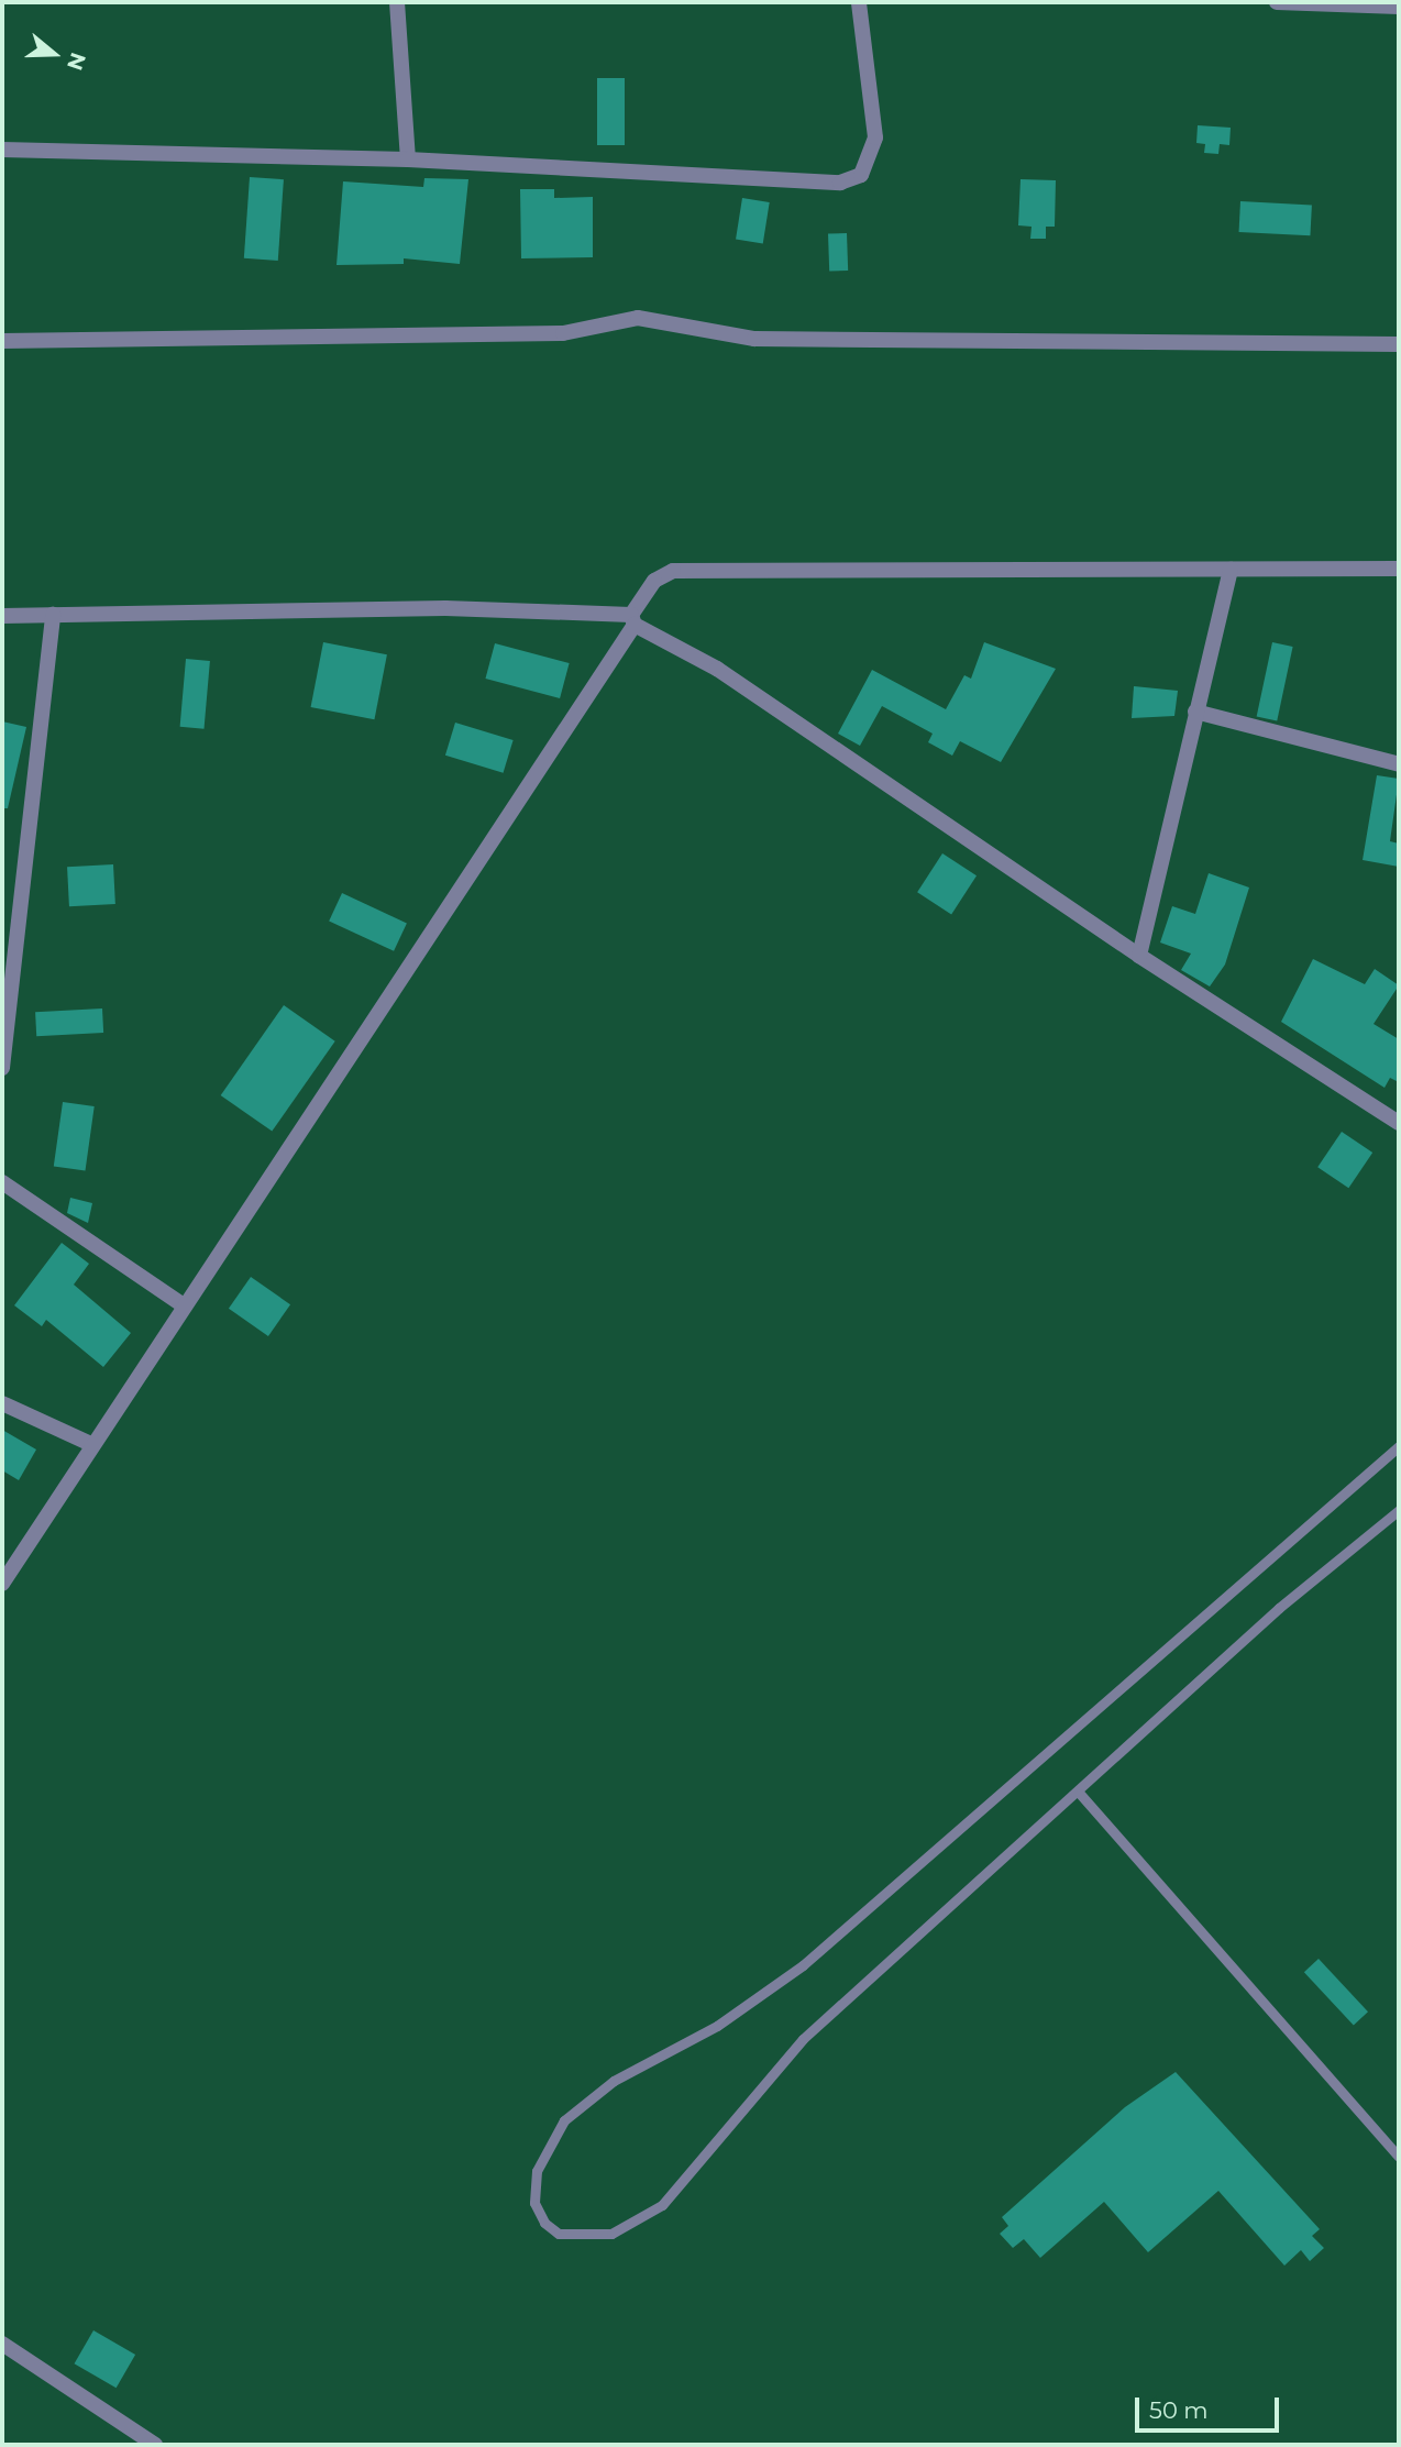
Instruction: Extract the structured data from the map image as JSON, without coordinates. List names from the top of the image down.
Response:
{
  "scale_bar": "50 m",
  "north": "right"
}
